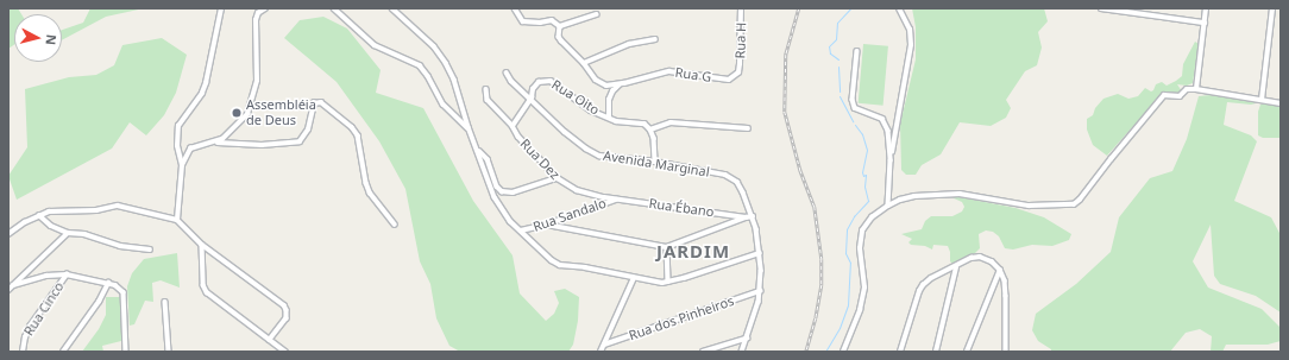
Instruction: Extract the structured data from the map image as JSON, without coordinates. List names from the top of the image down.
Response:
{
  "streets": {
    "street": [
      "Rua H",
      "Rua G",
      "Rua Oito",
      "Rua Dez",
      "Avenida Marginal",
      "Rua Ébano",
      "Rua Sandalo",
      "Rua Cinco",
      "Rua dos Pinheiros"
    ]
  },
  "crossings": [
    ["Rua H", "Rua G"],
    ["Rua Oito", "Avenida Marginal"],
    ["Rua Dez", "Rua Ébano"],
    ["Rua Dez", "Rua Sandalo"],
    ["Rua Ébano", "Rua Sandalo"]
  ],
  "districts": ["JARDIM"],
  "places": ["Assembléia de Deus"],
  "north": "right"
}
